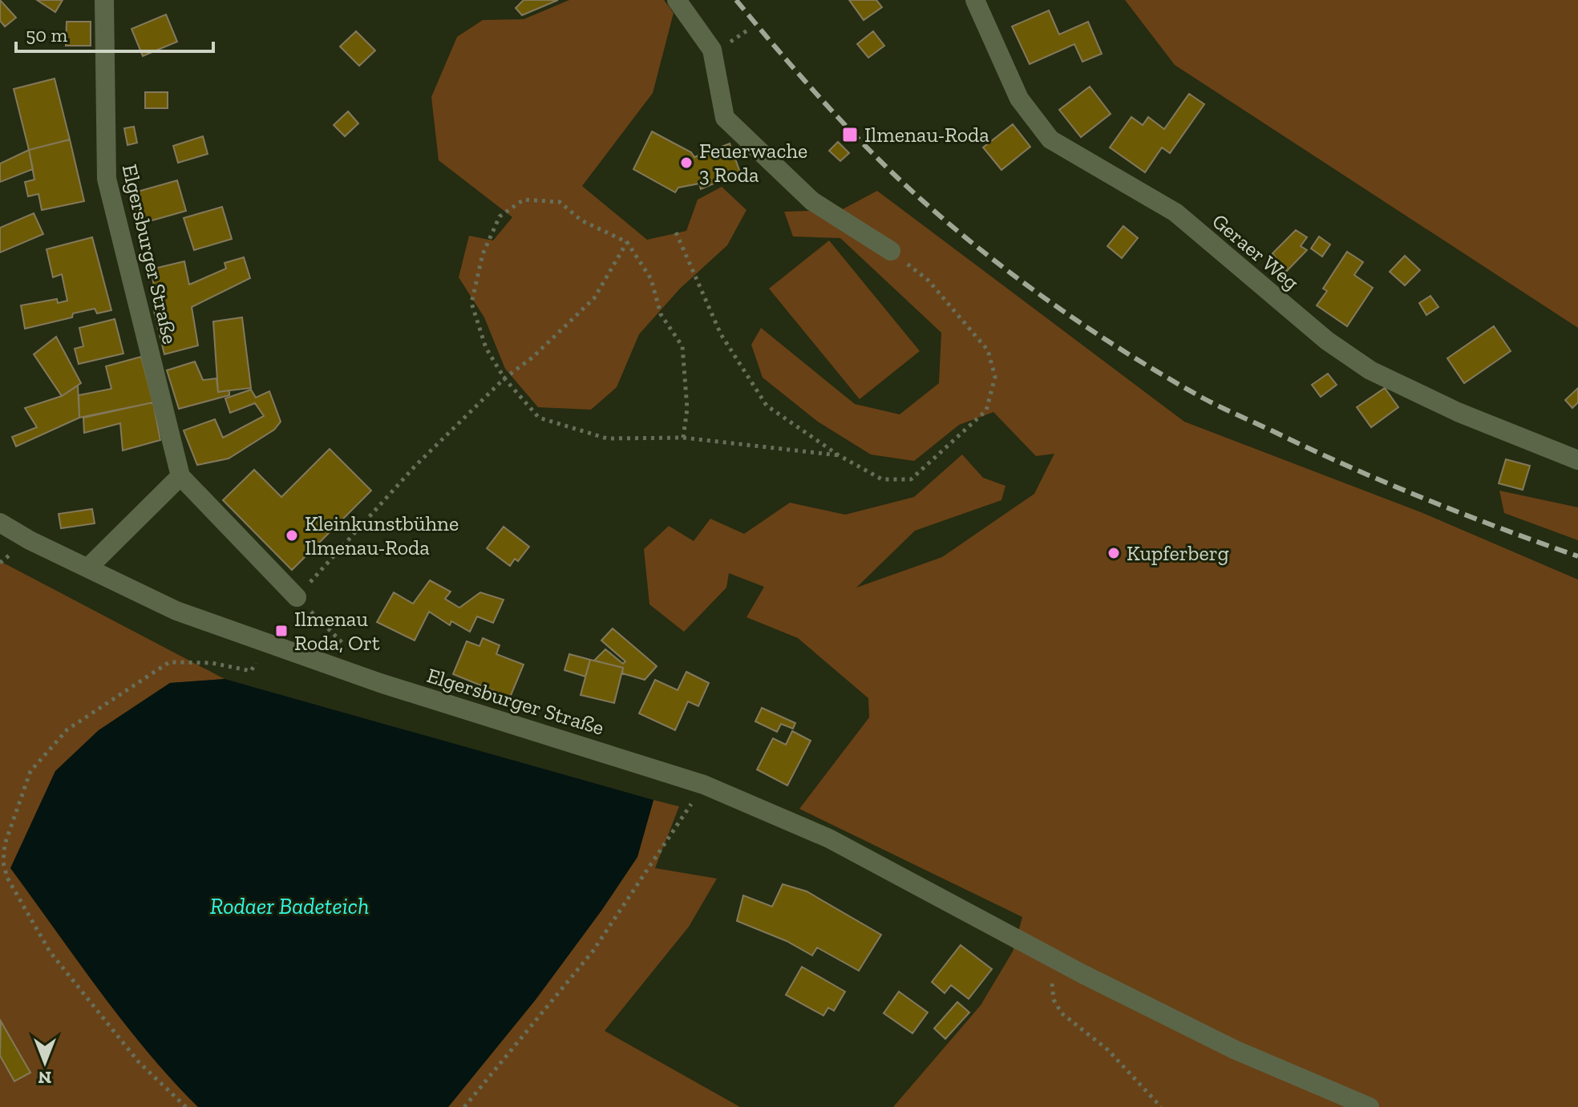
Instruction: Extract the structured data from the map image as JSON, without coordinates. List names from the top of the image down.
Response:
{
  "streets": {
    "street": ["Geraer Weg", "Elgersburger Straße"]
  },
  "water": ["Rodaer Badeteich"],
  "places": {
    "transit": ["Ilmenau-Roda", "Ilmenau Roda, Ort"],
    "other": ["Feuerwache 3 Roda", "Kleinkunstbühne Ilmenau-Roda", "Kupferberg"]
  },
  "scale_bar": "50 m",
  "north": "bottom"
}
